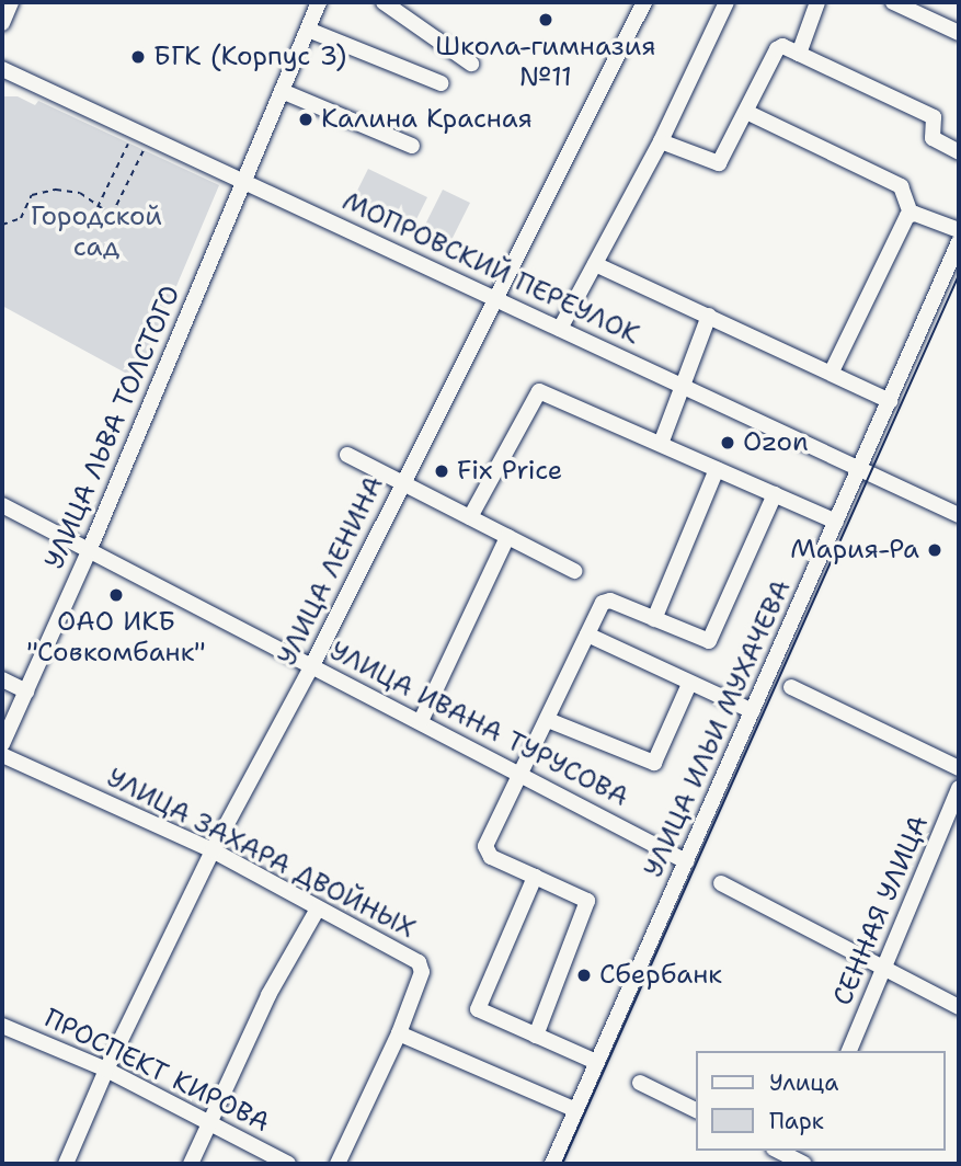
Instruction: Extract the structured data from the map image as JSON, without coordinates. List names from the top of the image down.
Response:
{
  "streets": {
    "street": [
      "МОПРОВСКИЙ ПЕРЕУЛОК",
      "УЛИЦА ЛЬВА ТОЛСТОГО",
      "УЛИЦА ЛЕНИНА",
      "УЛИЦА ИВАНА ТУРУСОВА",
      "УЛИЦА ИЛЬИ МУХАЧЕВА",
      "УЛИЦА ЗАХАРА ДВОЙНЫХ",
      "СЕННАЯ УЛИЦА",
      "ПРОСПЕКТ КИРОВА"
    ]
  },
  "crossings": [
    ["МОПРОВСКИЙ ПЕРЕУЛОК", "УЛИЦА ЛЬВА ТОЛСТОГО"],
    ["МОПРОВСКИЙ ПЕРЕУЛОК", "УЛИЦА ЛЕНИНА"],
    ["МОПРОВСКИЙ ПЕРЕУЛОК", "УЛИЦА ИЛЬИ МУХАЧЕВА"],
    ["УЛИЦА ЛЬВА ТОЛСТОГО", "УЛИЦА ИВАНА ТУРУСОВА"],
    ["УЛИЦА ЛЕНИНА", "УЛИЦА ИВАНА ТУРУСОВА"],
    ["УЛИЦА ЛЕНИНА", "УЛИЦА ЗАХАРА ДВОЙНЫХ"],
    ["УЛИЦА ЛЕНИНА", "ПРОСПЕКТ КИРОВА"],
    ["УЛИЦА ИВАНА ТУРУСОВА", "УЛИЦА ИЛЬИ МУХАЧЕВА"]
  ],
  "parks": ["Городской сад"],
  "places": [
    "Школа-гимназия №11",
    "БГК (Корпус 3)",
    "Калина Красная",
    "Ozon",
    "Fix Price",
    "Мария-Ра",
    "ОАО ИКБ \"Совкомбанк\"",
    "Сбербанк"
  ],
  "legend": ["Улица", "Парк"]
}
